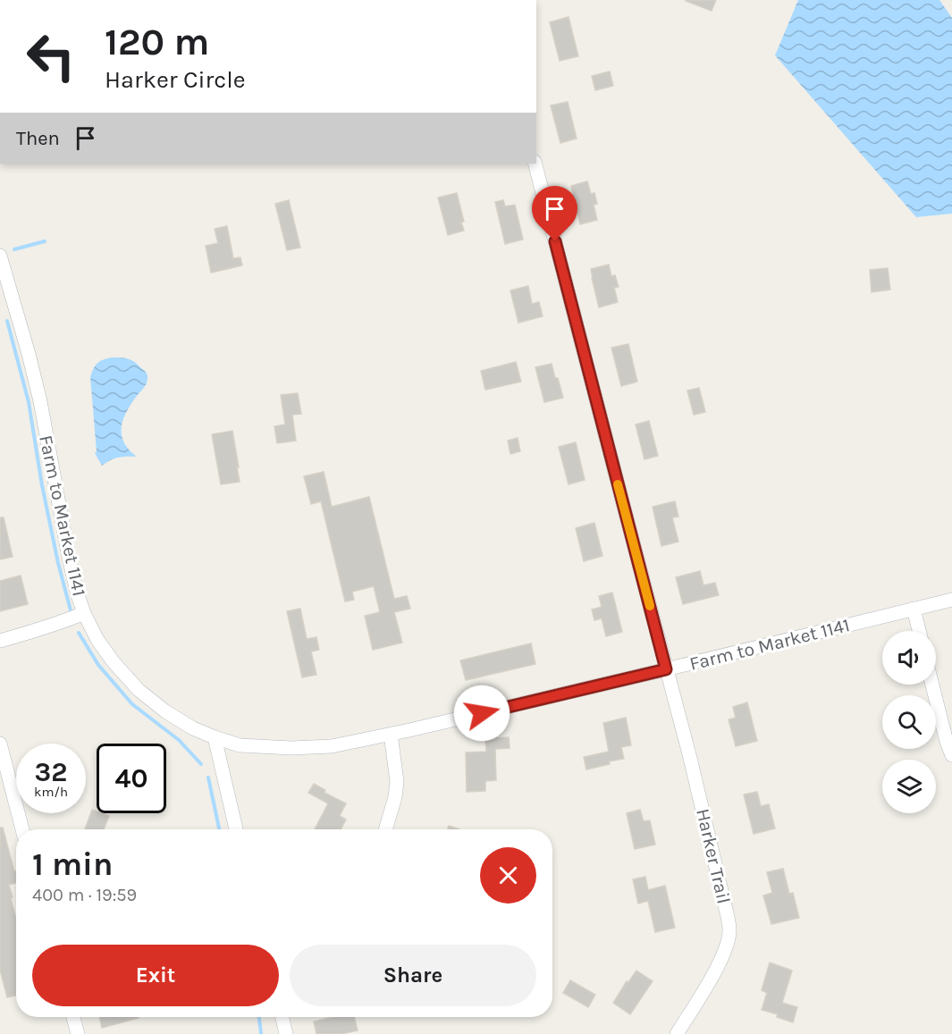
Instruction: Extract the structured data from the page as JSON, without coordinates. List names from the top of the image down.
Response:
{
  "streets": {
    "street": ["Farm to Market 1141", "Harker Trail"]
  },
  "crossings": [
    ["Farm to Market 1141", "Harker Trail"]
  ],
  "page": {
    "turn": ["120 m", "Harker Circle"],
    "then": "Then",
    "speed": "32 km/h",
    "limit": "40",
    "heading": ["1 min", "400 m · 19:59"],
    "buttons": ["Exit", "Share"]
  }
}
